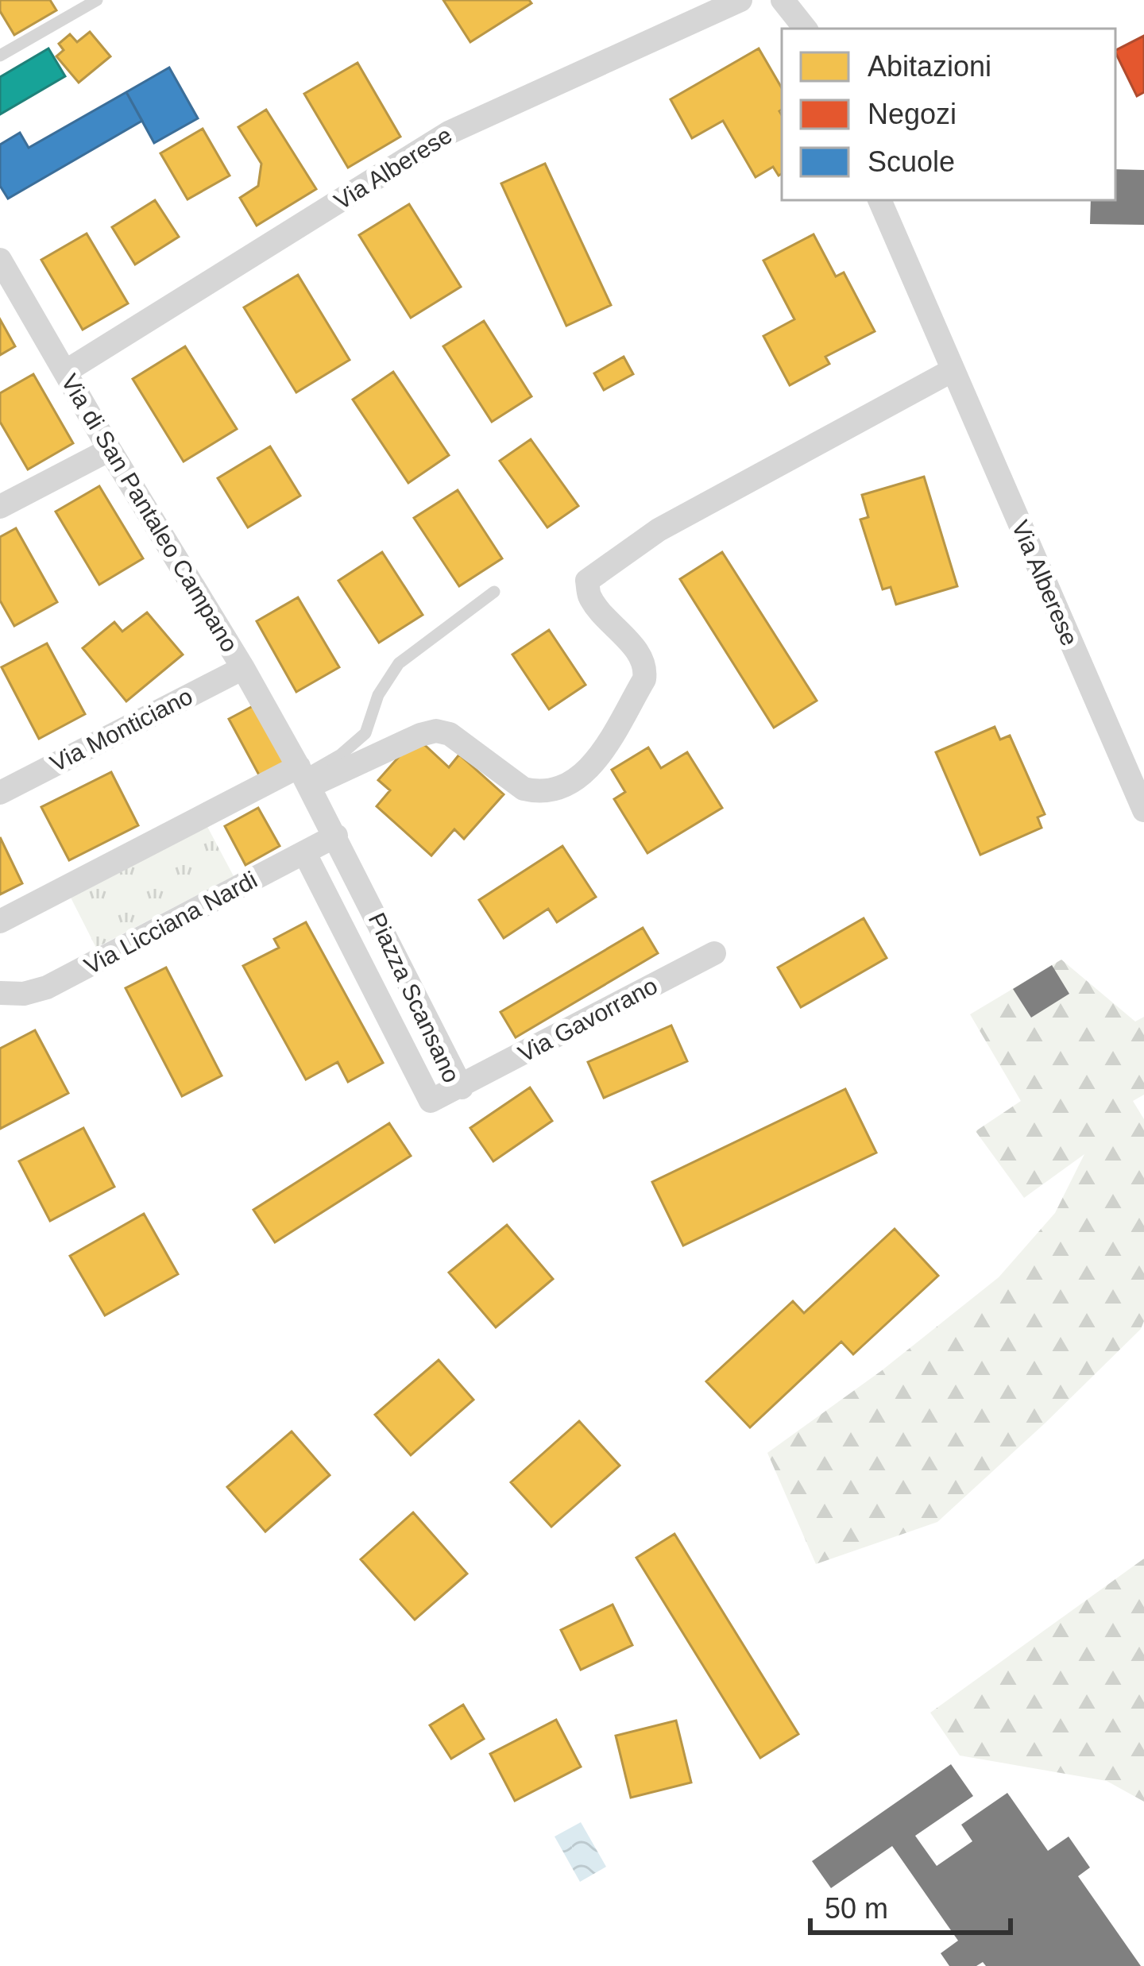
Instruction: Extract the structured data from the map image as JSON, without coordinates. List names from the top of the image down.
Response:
{
  "streets": {
    "street": [
      "Via Alberese",
      "Via di San Pantaleo Campano",
      "Via Monticiano",
      "Via Licciana Nardi",
      "Piazza Scansano",
      "Via Gavorrano"
    ]
  },
  "crossings": [
    ["Via Alberese", "Via di San Pantaleo Campano"],
    ["Via di San Pantaleo Campano", "Via Monticiano"],
    ["Via di San Pantaleo Campano", "Via Licciana Nardi"],
    ["Via di San Pantaleo Campano", "Piazza Scansano"],
    ["Via Licciana Nardi", "Piazza Scansano"],
    ["Piazza Scansano", "Via Gavorrano"]
  ],
  "legend": ["Abitazioni", "Negozi", "Scuole"],
  "scale_bar": "50 m"
}
